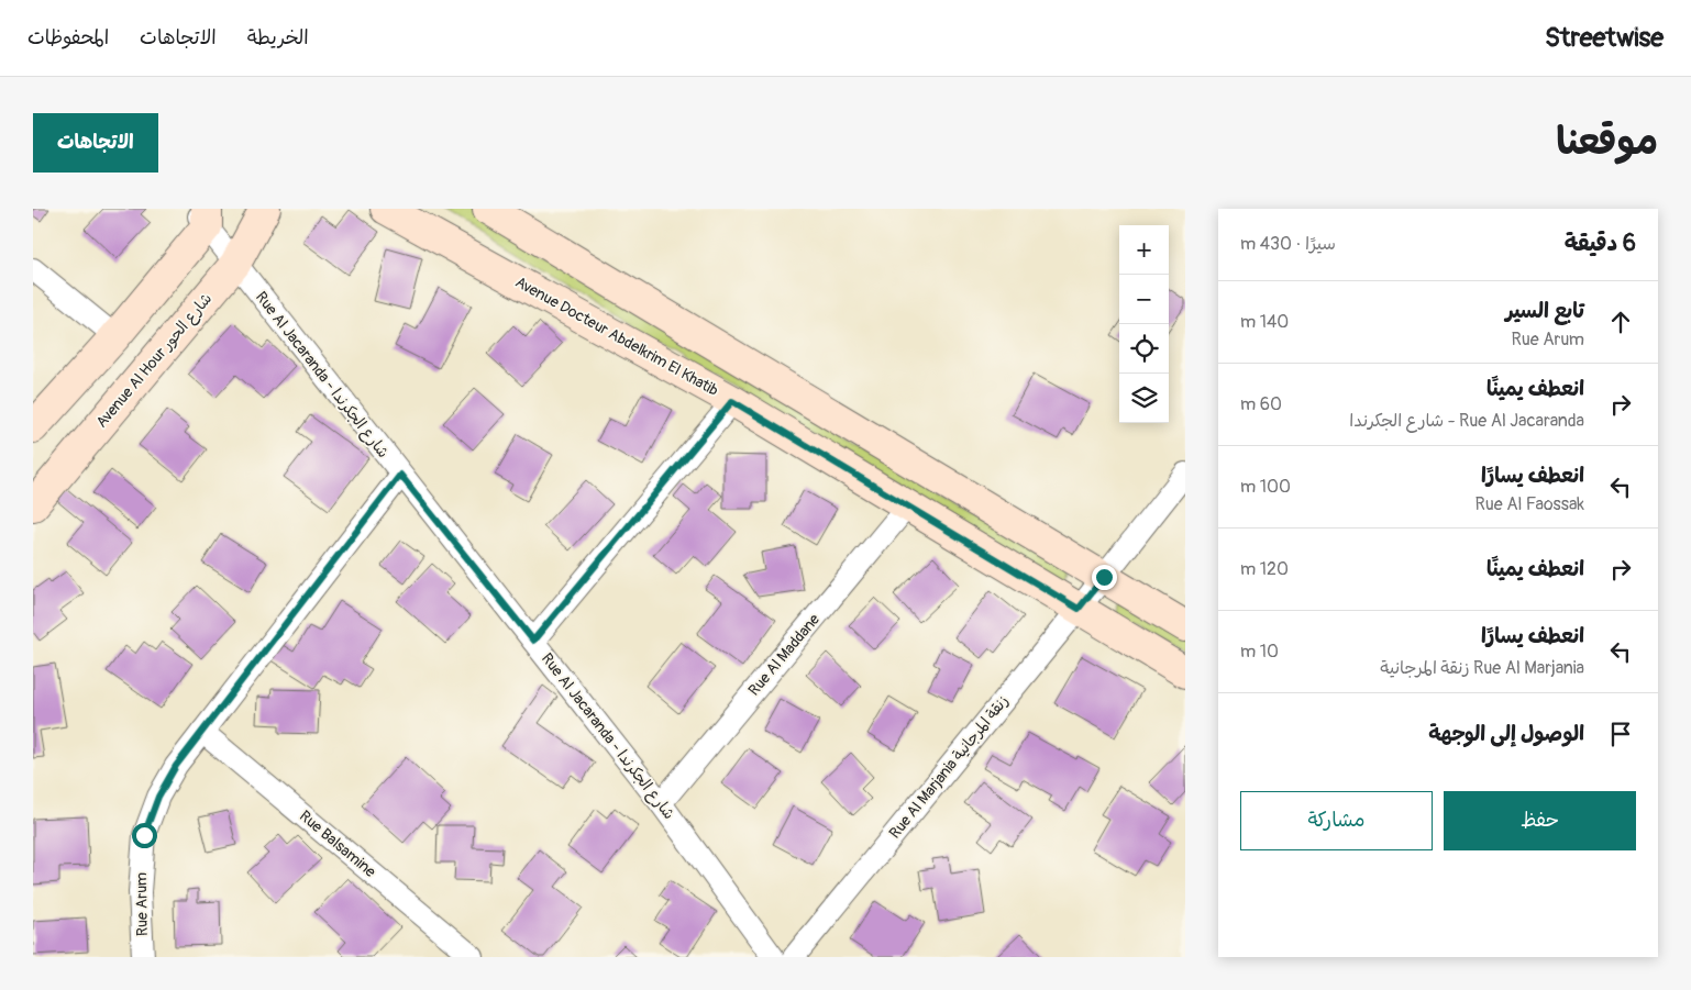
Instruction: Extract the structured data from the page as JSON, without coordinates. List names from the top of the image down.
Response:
{
  "streets": {
    "main road": ["Avenue Docteur Abdelkrim El Khatib", "Avenue Al Hour شارع الحور"],
    "street": [
      "Rue Al Jacaranda - شارع الجكرندا",
      "Rue Al Maddane",
      "Rue Al Marjania زنقة المرجانية",
      "Rue Balsamine",
      "Rue Arum"
    ]
  },
  "crossings": [
    ["Avenue Docteur Abdelkrim El Khatib", "Rue Al Maddane"],
    ["Avenue Docteur Abdelkrim El Khatib", "Rue Al Marjania زنقة المرجانية"],
    ["Avenue Al Hour شارع الحور", "Rue Al Jacaranda - شارع الجكرندا"],
    ["Rue Al Jacaranda - شارع الجكرندا", "Rue Al Maddane"],
    ["Rue Al Jacaranda - شارع الجكرندا", "Rue Arum"],
    ["Rue Balsamine", "Rue Arum"]
  ],
  "page": {
    "header": "Streetwise",
    "nav": ["الخريطة", "الاتجاهات", "المحفوظات"],
    "title": "موقعنا",
    "buttons": [
      "الاتجاهات",
      ["حفظ", "مشاركة"]
    ],
    "heading": ["6 دقيقة", "سيرًا · 430 m"],
    "map_buttons": ["+", "−"],
    "list": [
      ["تابع السير", "Rue Arum", "140 m"],
      ["انعطف يمينًا", "Rue Al Jacaranda - شارع الجكرندا", "60 m"],
      ["انعطف يسارًا", "Rue Al Faossak", "100 m"],
      ["انعطف يمينًا", "120 m"],
      ["انعطف يسارًا", "Rue Al Marjania زنقة المرجانية", "10 m"],
      "الوصول إلى الوجهة"
    ]
  }
}
